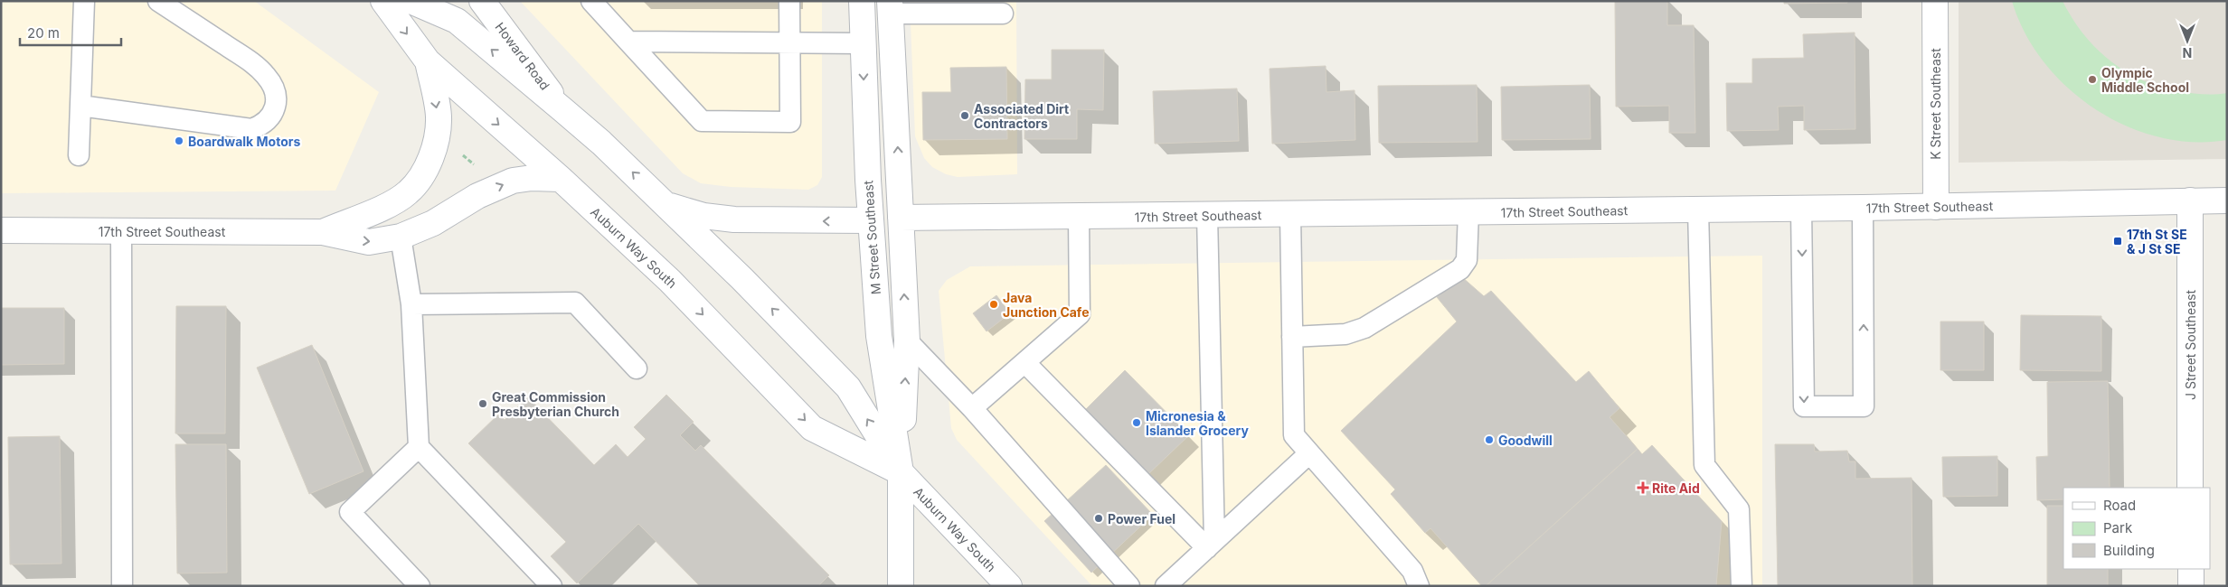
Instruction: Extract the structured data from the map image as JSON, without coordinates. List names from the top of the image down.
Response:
{
  "streets": {
    "street": [
      "Howard Road",
      "K Street Southeast",
      "17th Street Southeast",
      "M Street Southeast",
      "Auburn Way South",
      "J Street Southeast"
    ]
  },
  "crossings": [
    ["Howard Road", "Auburn Way South"],
    ["K Street Southeast", "17th Street Southeast"],
    ["17th Street Southeast", "M Street Southeast"],
    ["17th Street Southeast", "J Street Southeast"],
    ["M Street Southeast", "Auburn Way South"]
  ],
  "places": {
    "other": [
      "Olympic Middle School",
      "Associated Dirt Contractors",
      "Boardwalk Motors",
      "Java Junction Cafe",
      "Great Commission Presbyterian Church",
      "Micronesia & Islander Grocery",
      "Goodwill",
      "Power Fuel"
    ],
    "transit": ["17th St SE & J St SE"],
    "health": ["Rite Aid"]
  },
  "legend": ["Road", "Park", "Building"],
  "scale_bar": "20 m",
  "north": "bottom"
}
